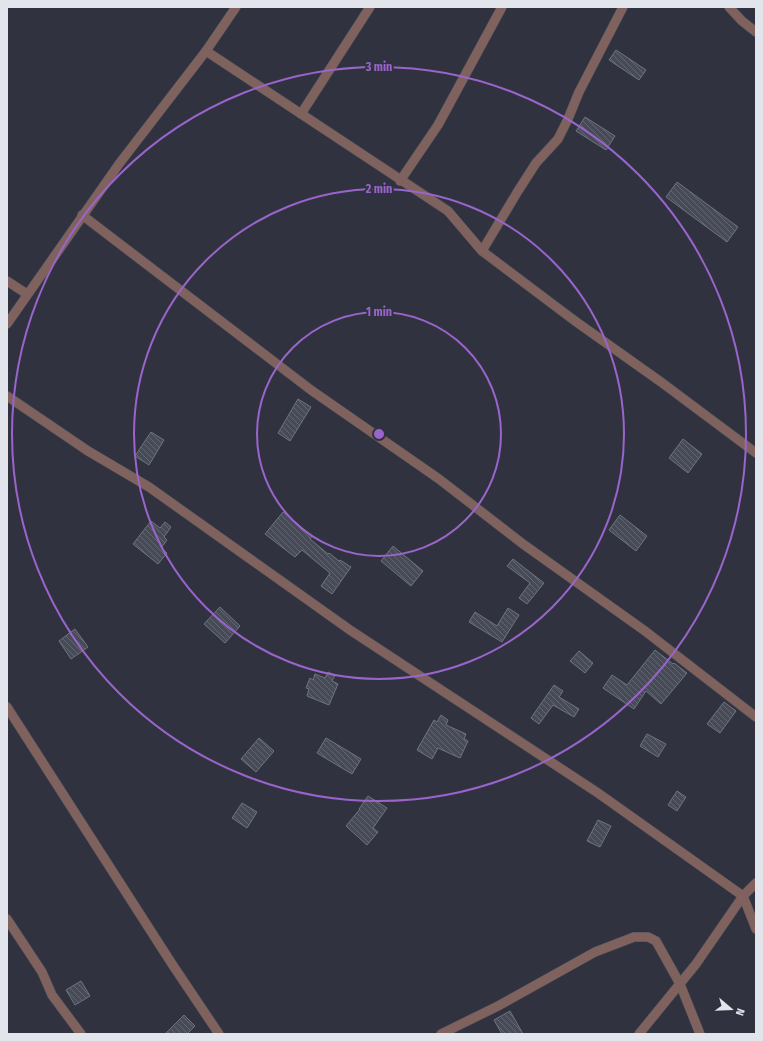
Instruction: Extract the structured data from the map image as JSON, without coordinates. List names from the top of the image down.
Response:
{
  "north": "right",
  "rings": ["3 min", "2 min", "1 min"]
}
